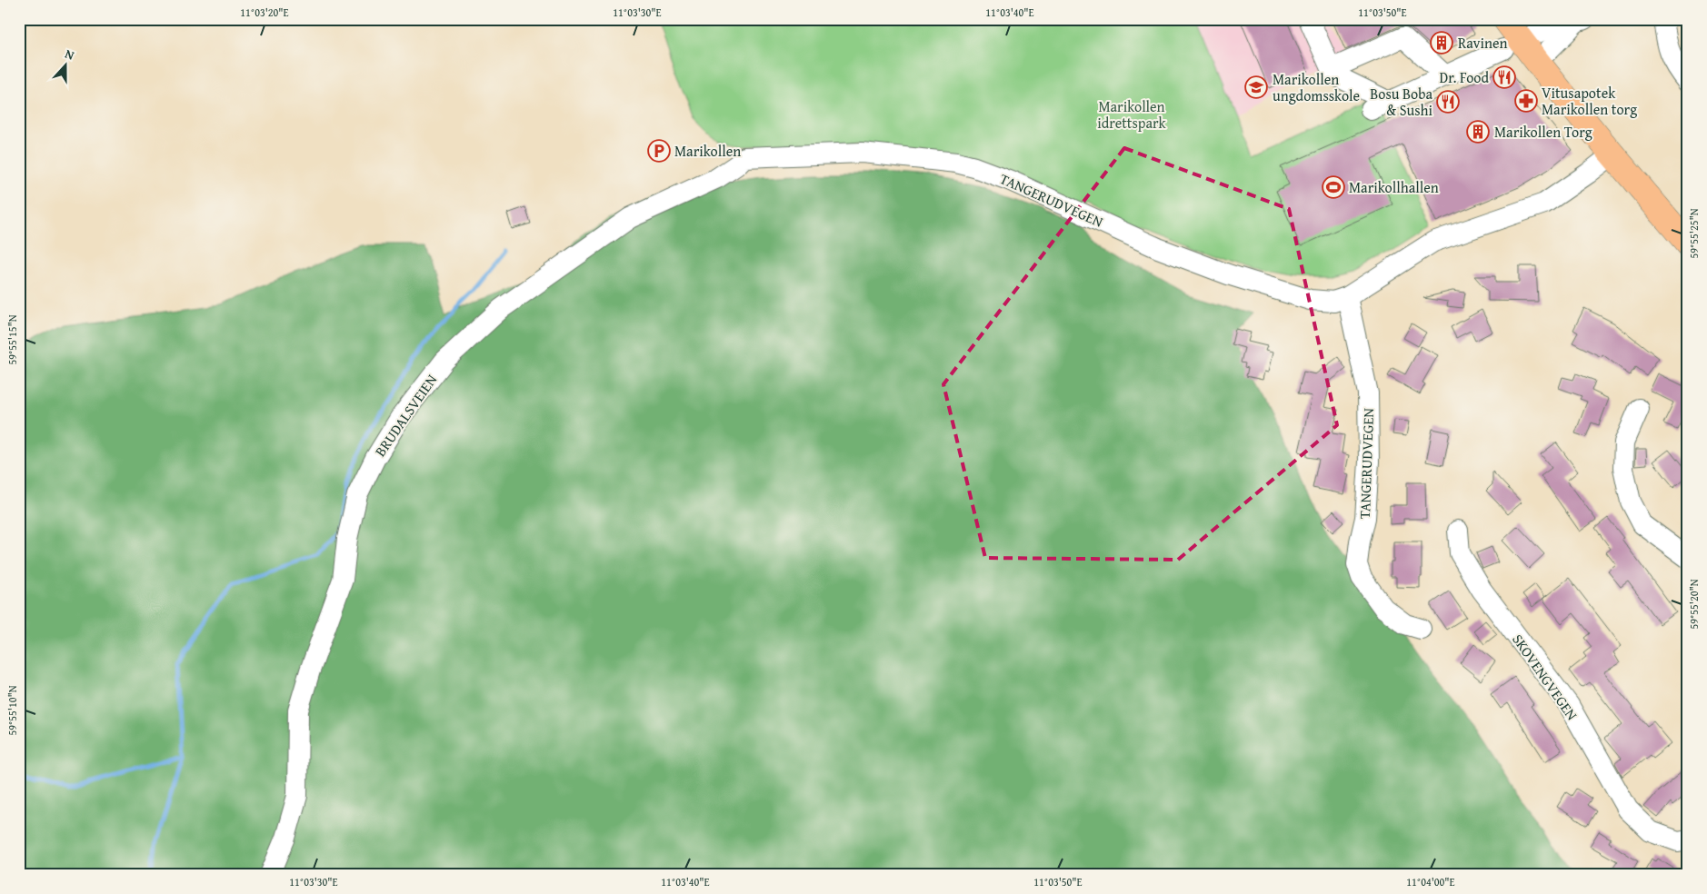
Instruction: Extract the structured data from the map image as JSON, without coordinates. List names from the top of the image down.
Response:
{
  "streets": {
    "street": ["TANGERUDVEGEN", "BRUDALSVEIEN", "SKOVENGVEGEN"]
  },
  "crossings": [
    ["TANGERUDVEGEN", "BRUDALSVEIEN"]
  ],
  "parks": ["Marikollen idrettspark"],
  "places": {
    "building": ["Ravinen", "Marikollen Torg"],
    "restaurant": ["Dr. Food", "Bosu Boba & Sushi"],
    "school or university": ["Marikollen ungdomsskole"],
    "pharmacy": ["Vitusapotek Marikollen torg"],
    "parking": ["Marikollen"],
    "sports": ["Marikollhallen"]
  },
  "north": "top",
  "coordinates": [
    "11°03'20\"E",
    "11°03'30\"E",
    "11°03'40\"E",
    "11°03'50\"E",
    "59°55'25\"N",
    "59°55'15\"N",
    "59°55'20\"N",
    "59°55'10\"N",
    "11°04'00\"E"
  ]
}
